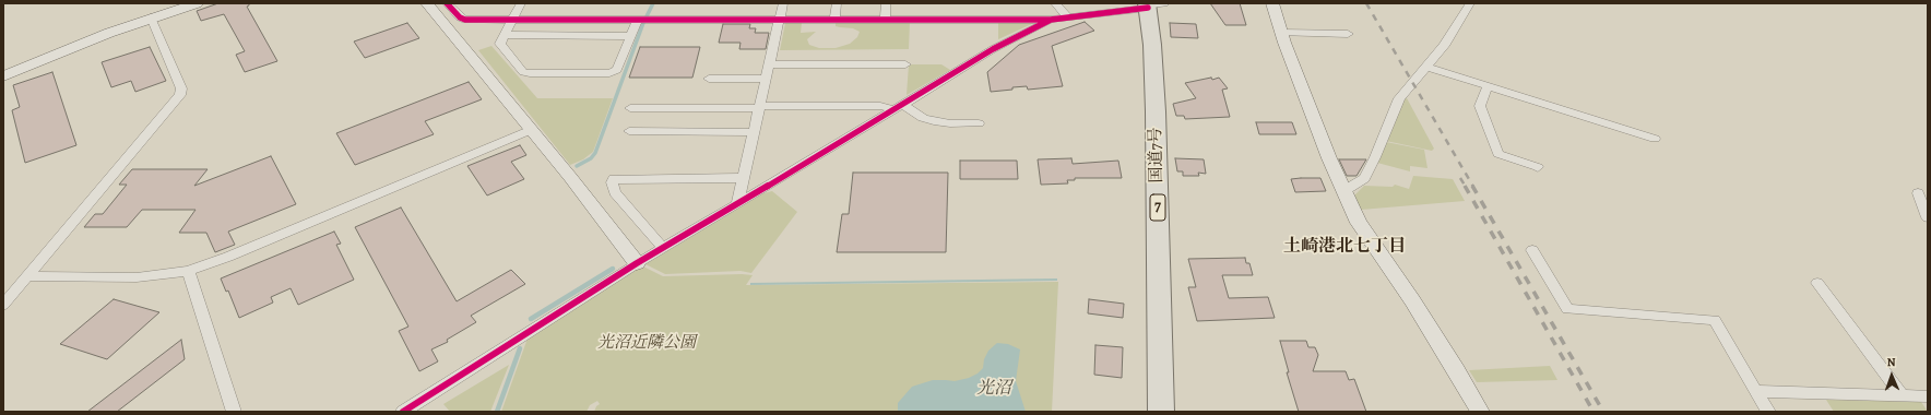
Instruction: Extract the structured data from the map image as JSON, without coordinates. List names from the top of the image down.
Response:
{
  "streets": {
    "highway": ["国道7号", "7"]
  },
  "districts": ["土崎港北七丁目"],
  "water": ["光沼"],
  "parks": ["光沼近隣公園"],
  "north": "top"
}
